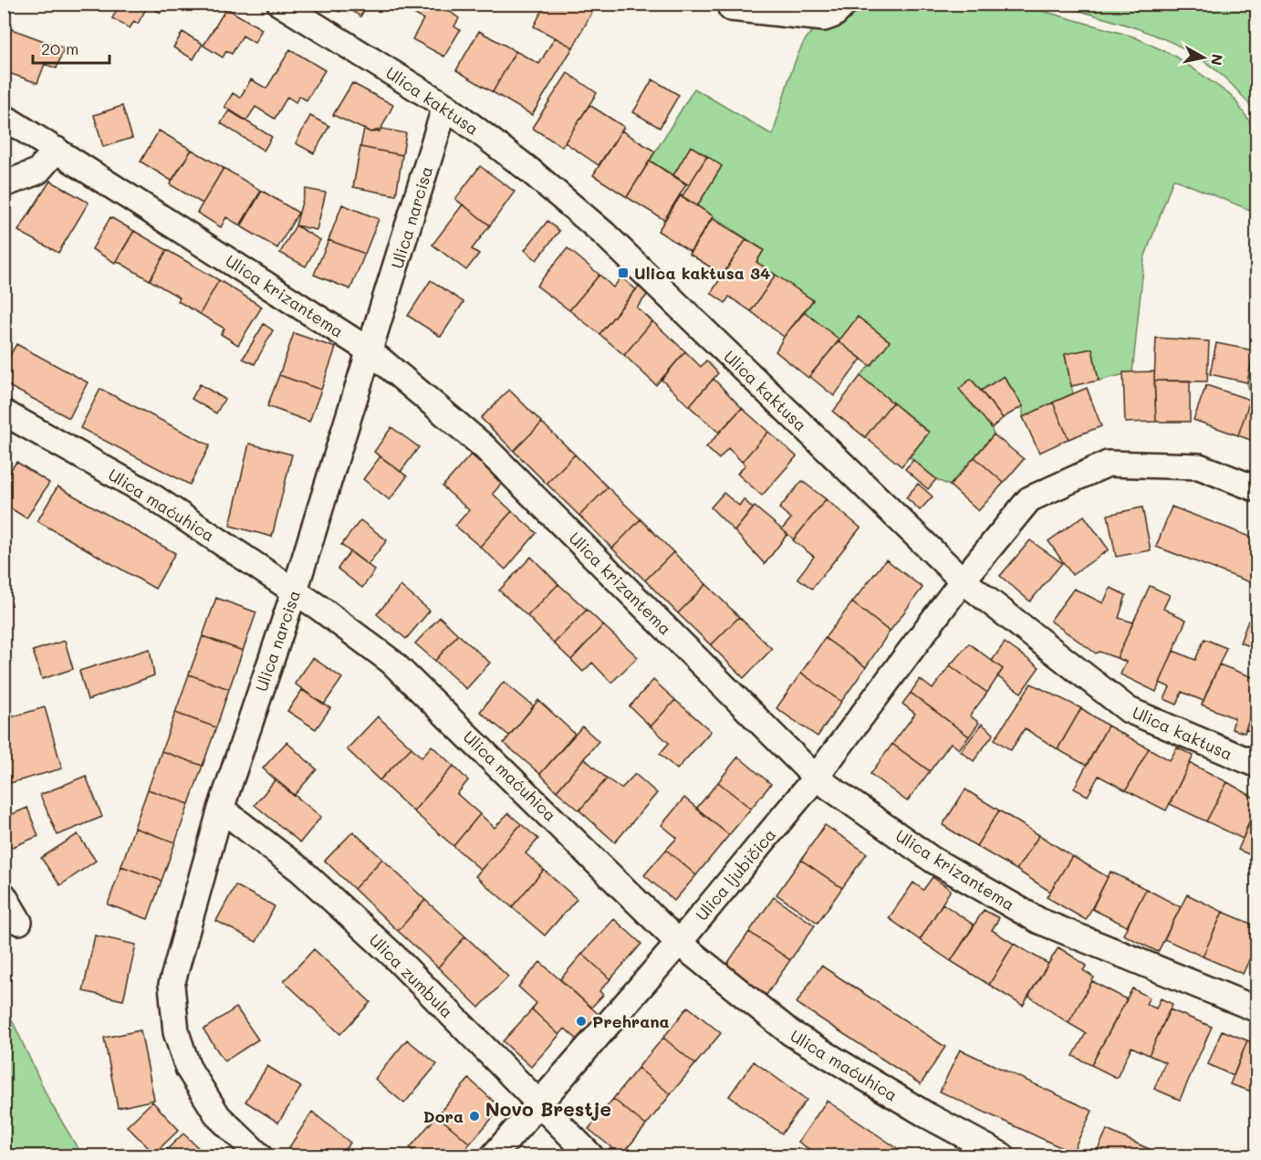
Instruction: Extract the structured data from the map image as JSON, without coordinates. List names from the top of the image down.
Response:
{
  "streets": {
    "street": [
      "Ulica kaktusa",
      "Ulica narcisa",
      "Ulica krizantema",
      "Ulica maćuhica",
      "Ulica ljubičica",
      "Ulica zumbula"
    ]
  },
  "crossings": [
    ["Ulica kaktusa", "Ulica narcisa"],
    ["Ulica kaktusa", "Ulica ljubičica"],
    ["Ulica narcisa", "Ulica krizantema"],
    ["Ulica narcisa", "Ulica maćuhica"],
    ["Ulica narcisa", "Ulica zumbula"],
    ["Ulica krizantema", "Ulica ljubičica"],
    ["Ulica maćuhica", "Ulica ljubičica"],
    ["Ulica ljubičica", "Ulica zumbula"]
  ],
  "districts": ["Novo Brestje"],
  "places": {
    "transit": ["Ulica kaktusa 34"],
    "other": ["Prehrana", "Dora"]
  },
  "scale_bar": "20 m",
  "north": "right"
}
